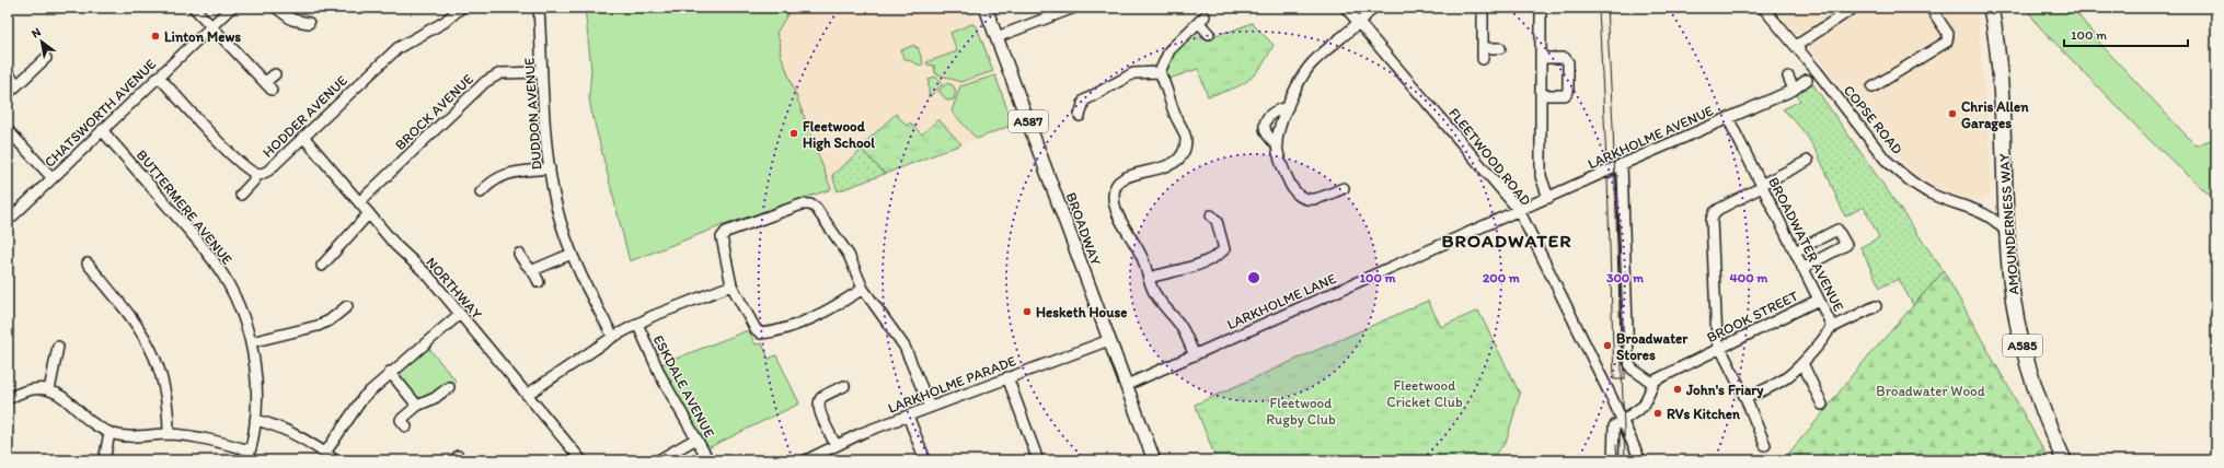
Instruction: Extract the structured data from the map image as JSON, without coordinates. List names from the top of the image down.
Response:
{
  "streets": {
    "highway": ["AMOUNDERNESS WAY", "A585"],
    "main road": ["A587", "BROADWAY"],
    "street": [
      "BROCK AVENUE",
      "CHATSWORTH AVENUE",
      "DUDDON AVENUE",
      "HODDER AVENUE",
      "COPSE ROAD",
      "LARKHOLME AVENUE",
      "FLEETWOOD ROAD",
      "BUTTERMERE AVENUE",
      "BROADWATER AVENUE",
      "NORTHWAY",
      "LARKHOLME LANE",
      "BROOK STREET",
      "LARKHOLME PARADE",
      "ESKDALE AVENUE"
    ]
  },
  "crossings": [
    ["BROCK AVENUE", "DUDDON AVENUE"],
    ["BROCK AVENUE", "NORTHWAY"],
    ["CHATSWORTH AVENUE", "HODDER AVENUE"],
    ["CHATSWORTH AVENUE", "BUTTERMERE AVENUE"],
    ["HODDER AVENUE", "NORTHWAY"],
    ["COPSE ROAD", "AMOUNDERNESS WAY"],
    ["LARKHOLME AVENUE", "FLEETWOOD ROAD"],
    ["LARKHOLME AVENUE", "BROADWATER AVENUE"],
    ["LARKHOLME AVENUE", "LARKHOLME LANE"],
    ["FLEETWOOD ROAD", "LARKHOLME LANE"],
    ["BROADWAY", "LARKHOLME LANE"],
    ["BROADWAY", "LARKHOLME PARADE"],
    ["BROADWATER AVENUE", "BROOK STREET"]
  ],
  "districts": ["BROADWATER"],
  "parks": ["Fleetwood Cricket Club", "Broadwater Wood", "Fleetwood Rugby Club"],
  "places": [
    "Linton Mews",
    "Chris Allen Garages",
    "Fleetwood High School",
    "Hesketh House",
    "Broadwater Stores",
    "John's Friary",
    "RVs Kitchen"
  ],
  "scale_bar": "100 m",
  "north": "top left",
  "rings": [
    "100 m",
    "200 m",
    "300 m",
    "400 m"
  ]
}
